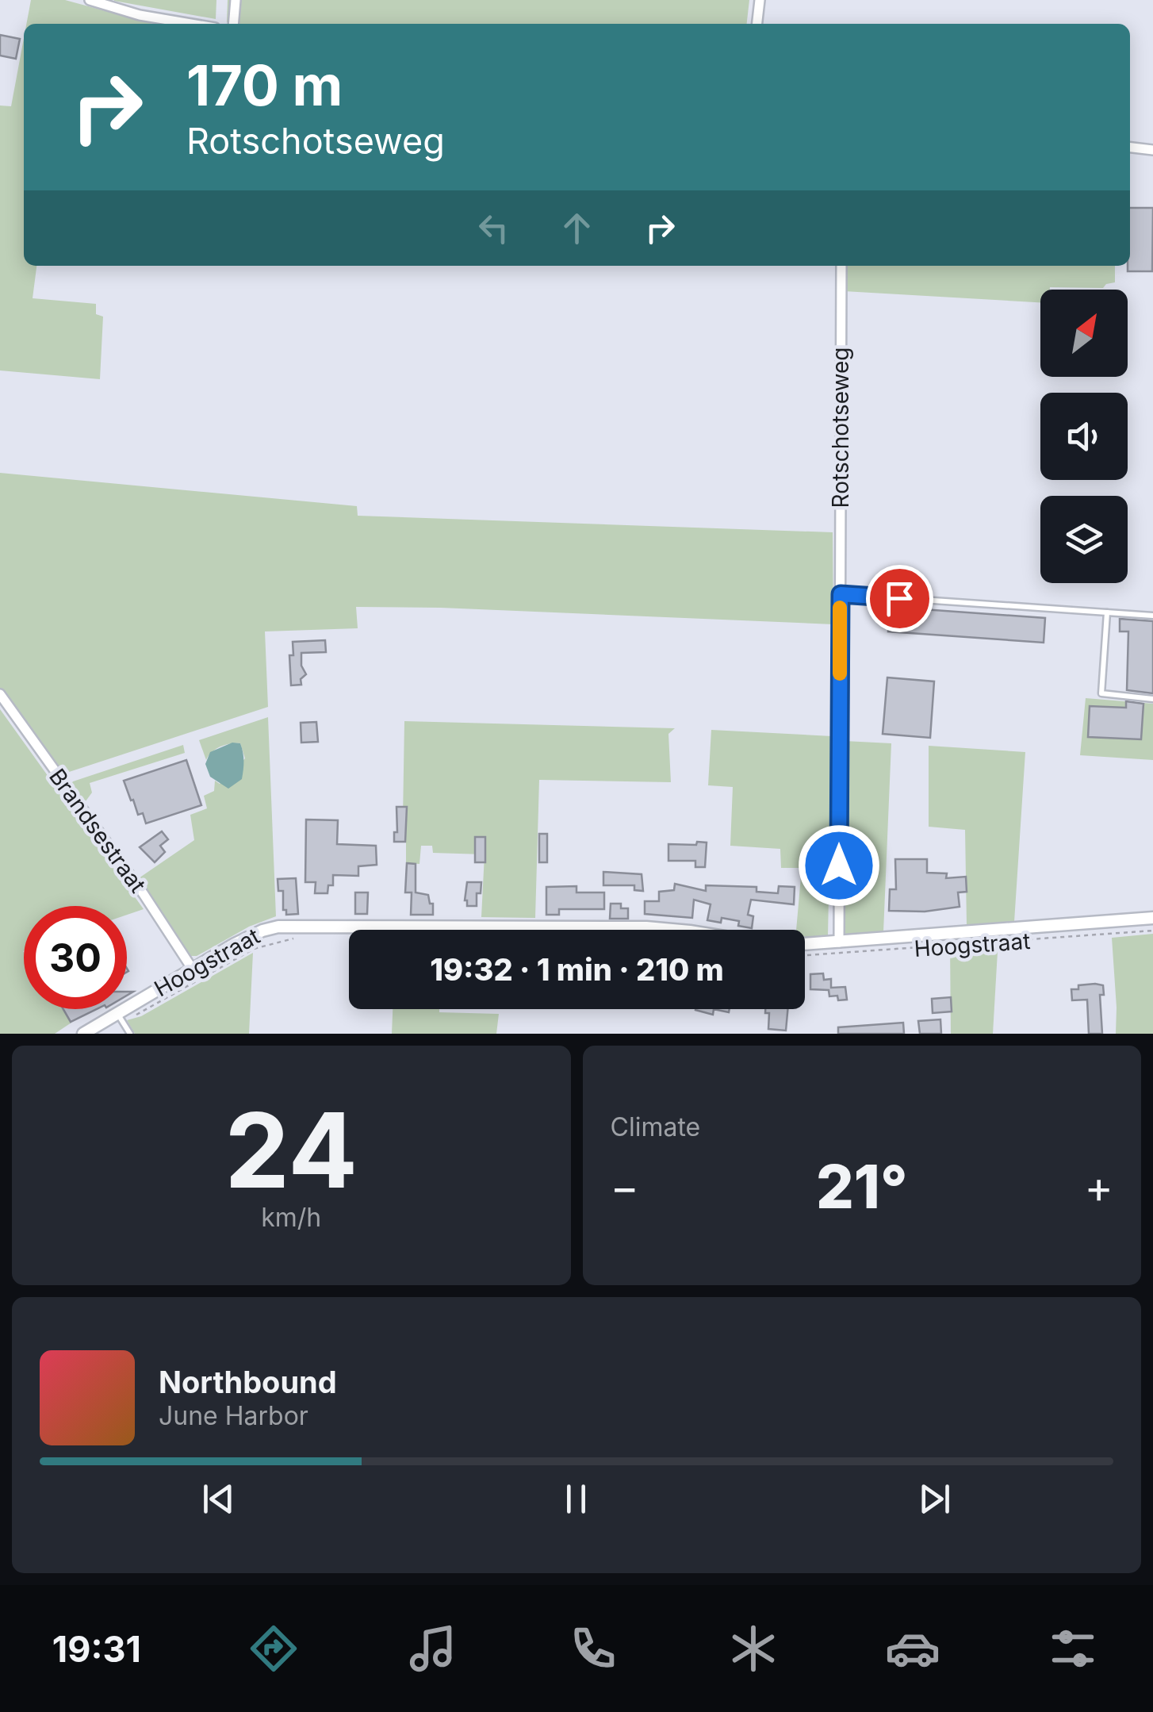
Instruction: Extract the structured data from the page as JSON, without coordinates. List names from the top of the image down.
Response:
{
  "streets": {
    "street": ["Rotschotseweg", "Brandsestraat", "Hoogstraat"]
  },
  "crossings": [
    ["Rotschotseweg", "Hoogstraat"],
    ["Brandsestraat", "Hoogstraat"]
  ],
  "north": "top right",
  "page": {
    "turn": ["170 m", "Rotschotseweg"],
    "limit": "30",
    "trip": "19:32 · 1 min · 210 m",
    "tile": [
      ["24", "km/h"],
      "Climate"
    ],
    "heat": ["−", "21°", "+"],
    "song": ["Northbound", "June Harbor"],
    "tabs": "19:31"
  }
}
